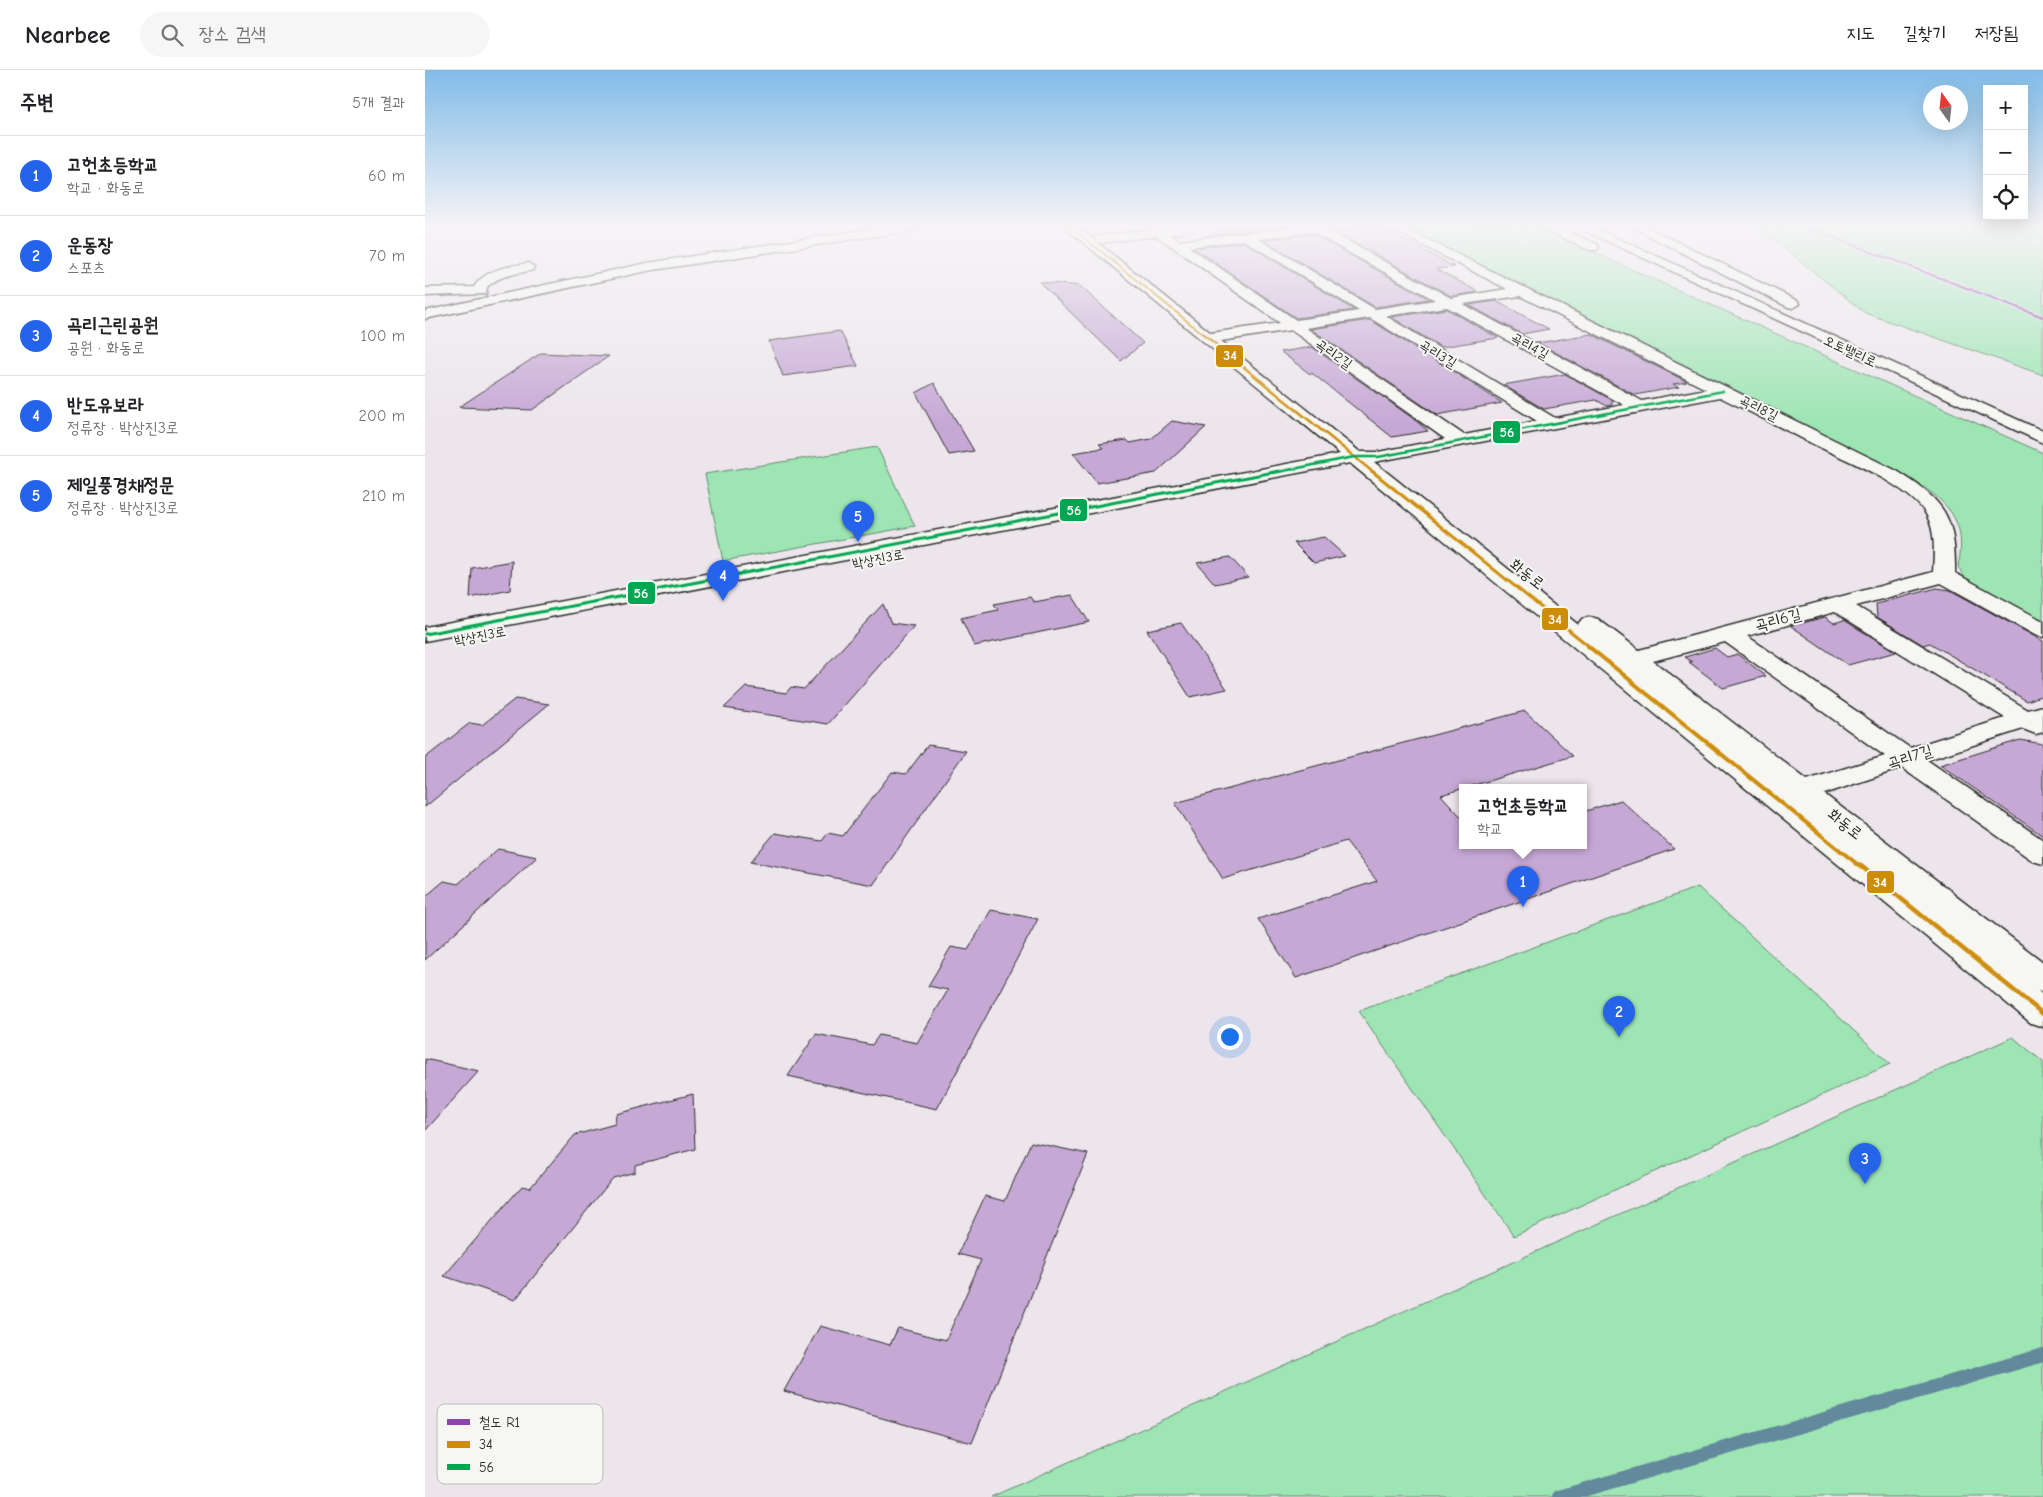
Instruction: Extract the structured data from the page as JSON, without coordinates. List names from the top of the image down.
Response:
{
  "streets": {
    "main road": [
      "곡리4길",
      "오토밸리로",
      "곡리2길",
      "곡리3길",
      "곡리8길",
      "박상진3로",
      "화동로",
      "곡리6길",
      "곡리7길"
    ]
  },
  "crossings": [
    ["곡리8길", "곡리6길"],
    ["박상진3로", "화동로"],
    ["화동로", "곡리6길"],
    ["화동로", "곡리7길"]
  ],
  "lines": ["rail line R1", "transit line 34", "transit line 56"],
  "legend": ["철도 R1", "34", "56"],
  "north": "top",
  "page": {
    "header": "Nearbee",
    "search": "장소 검색",
    "nav": ["지도", "길찾기", "저장됨"],
    "heading": ["주변", "5개 결과"],
    "map_buttons": ["+", "−"],
    "list": [
      {
        "mark": "1",
        "name": "고헌초등학교",
        "note": "학교 · 화동로",
        "value": "60 m"
      },
      {
        "mark": "2",
        "name": "운동장",
        "note": "스포츠",
        "value": "70 m"
      },
      {
        "mark": "3",
        "name": "곡리근린공원",
        "note": "공원 · 화동로",
        "value": "100 m"
      },
      {
        "mark": "4",
        "name": "반도유보라",
        "note": "정류장 · 박상진3로",
        "value": "200 m"
      },
      {
        "mark": "5",
        "name": "제일풍경채정문",
        "note": "정류장 · 박상진3로",
        "value": "210 m"
      }
    ],
    "pins": [
      "5",
      "4",
      "1",
      "2",
      "3"
    ],
    "popup": ["고헌초등학교", "학교"]
  }
}
